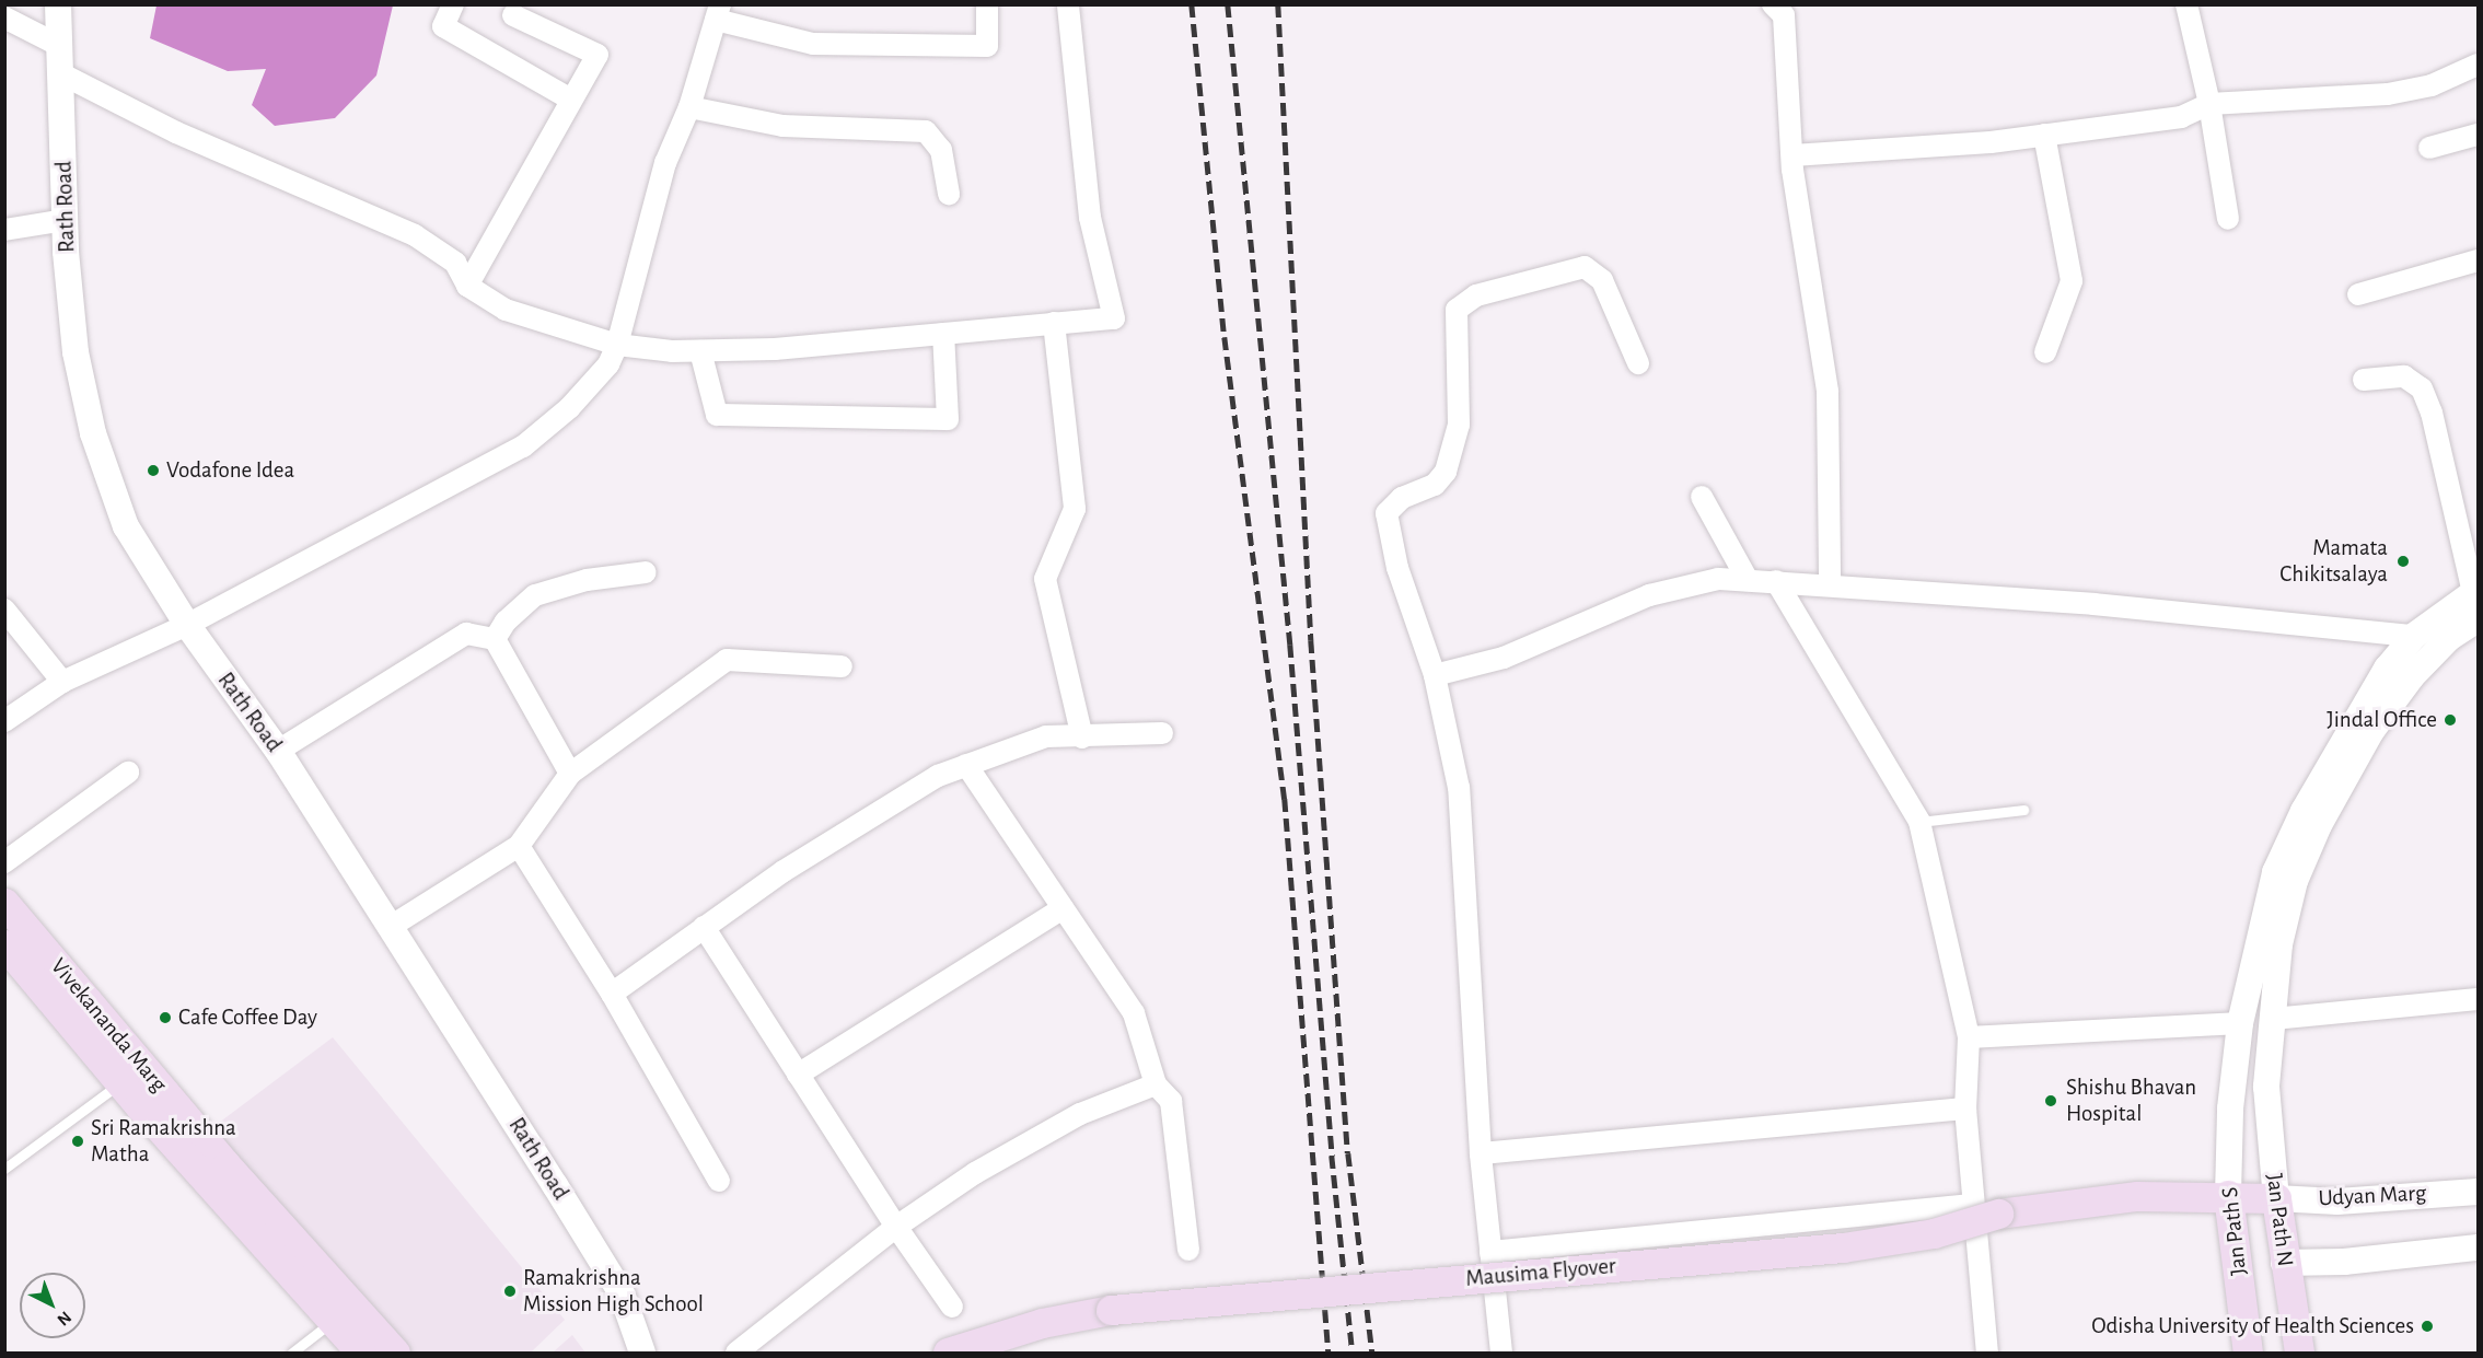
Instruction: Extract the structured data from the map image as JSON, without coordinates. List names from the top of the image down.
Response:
{
  "streets": {
    "main road": [
      "Vivekananda Marg",
      "Udyan Marg",
      "Jan Path N",
      "Jan Path S",
      "Mausima Flyover"
    ],
    "street": ["Rath Road"]
  },
  "crossings": [
    ["Udyan Marg", "Jan Path N"],
    ["Udyan Marg", "Jan Path S"],
    ["Udyan Marg", "Mausima Flyover"]
  ],
  "places": [
    "Vodafone Idea",
    "Mamata Chikitsalaya",
    "Jindal Office",
    "Cafe Coffee Day",
    "Shishu Bhavan Hospital",
    "Sri Ramakrishna Matha",
    "Ramakrishna Mission High School",
    "Odisha University of Health Sciences"
  ],
  "north": "bottom right"
}
